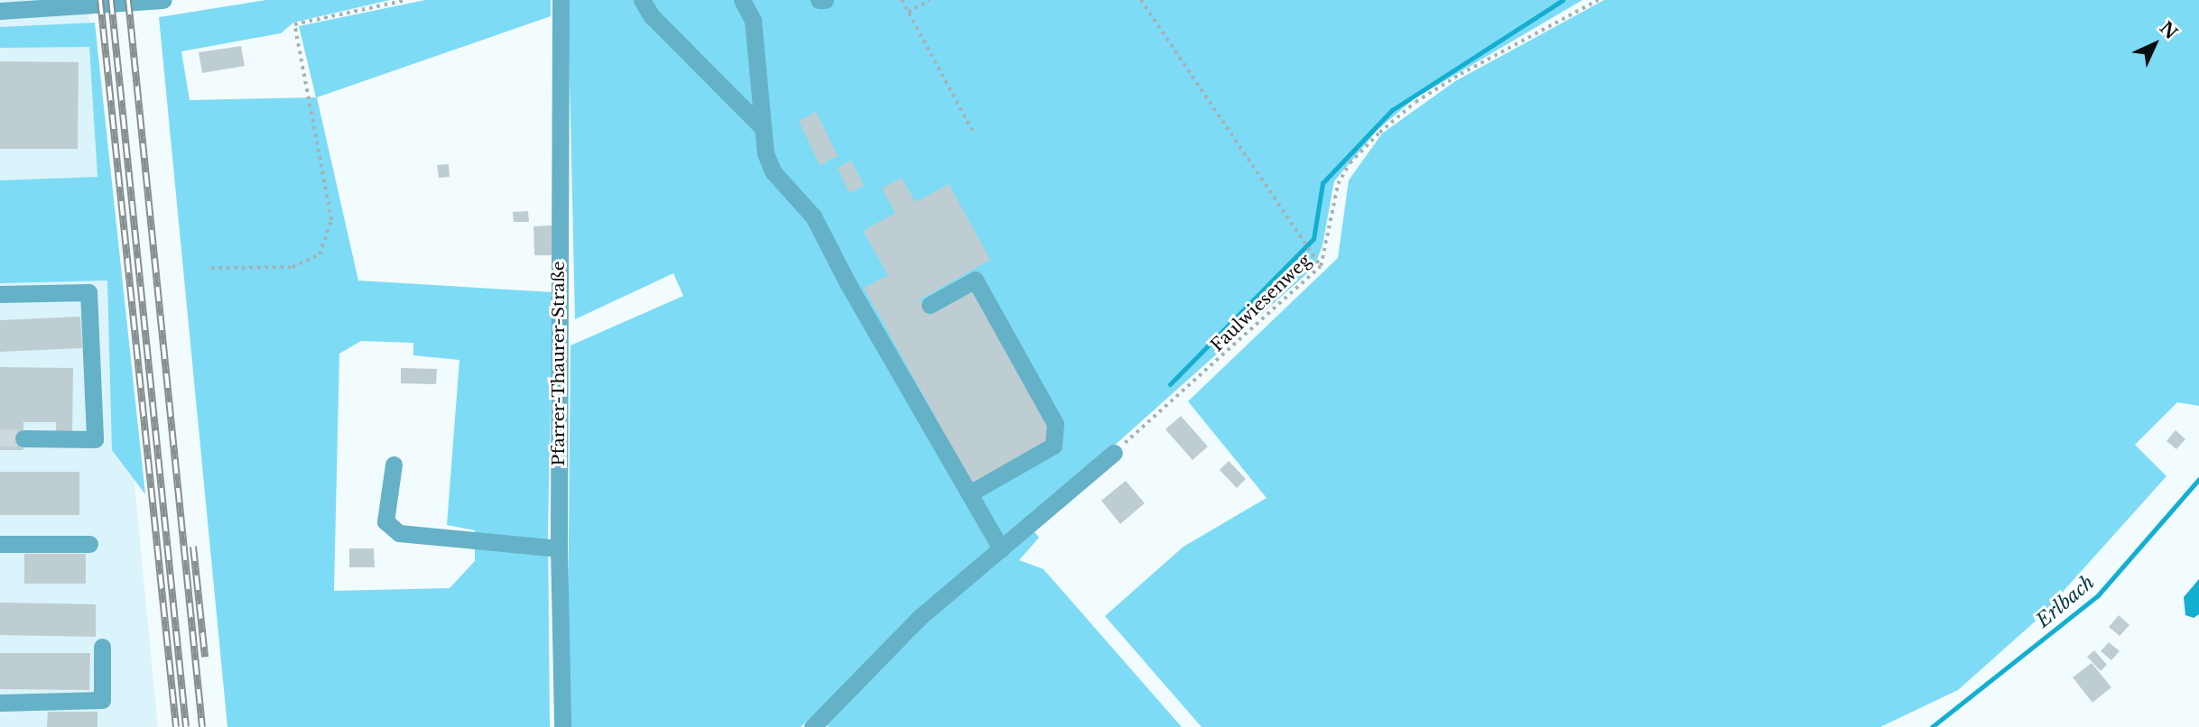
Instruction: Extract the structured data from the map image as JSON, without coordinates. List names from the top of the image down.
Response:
{
  "streets": {
    "street": ["Pfarrer-Thaurer-Straße"],
    "path": ["Faulwiesenweg"]
  },
  "water": ["Erlbach"],
  "north": "top right"
}
